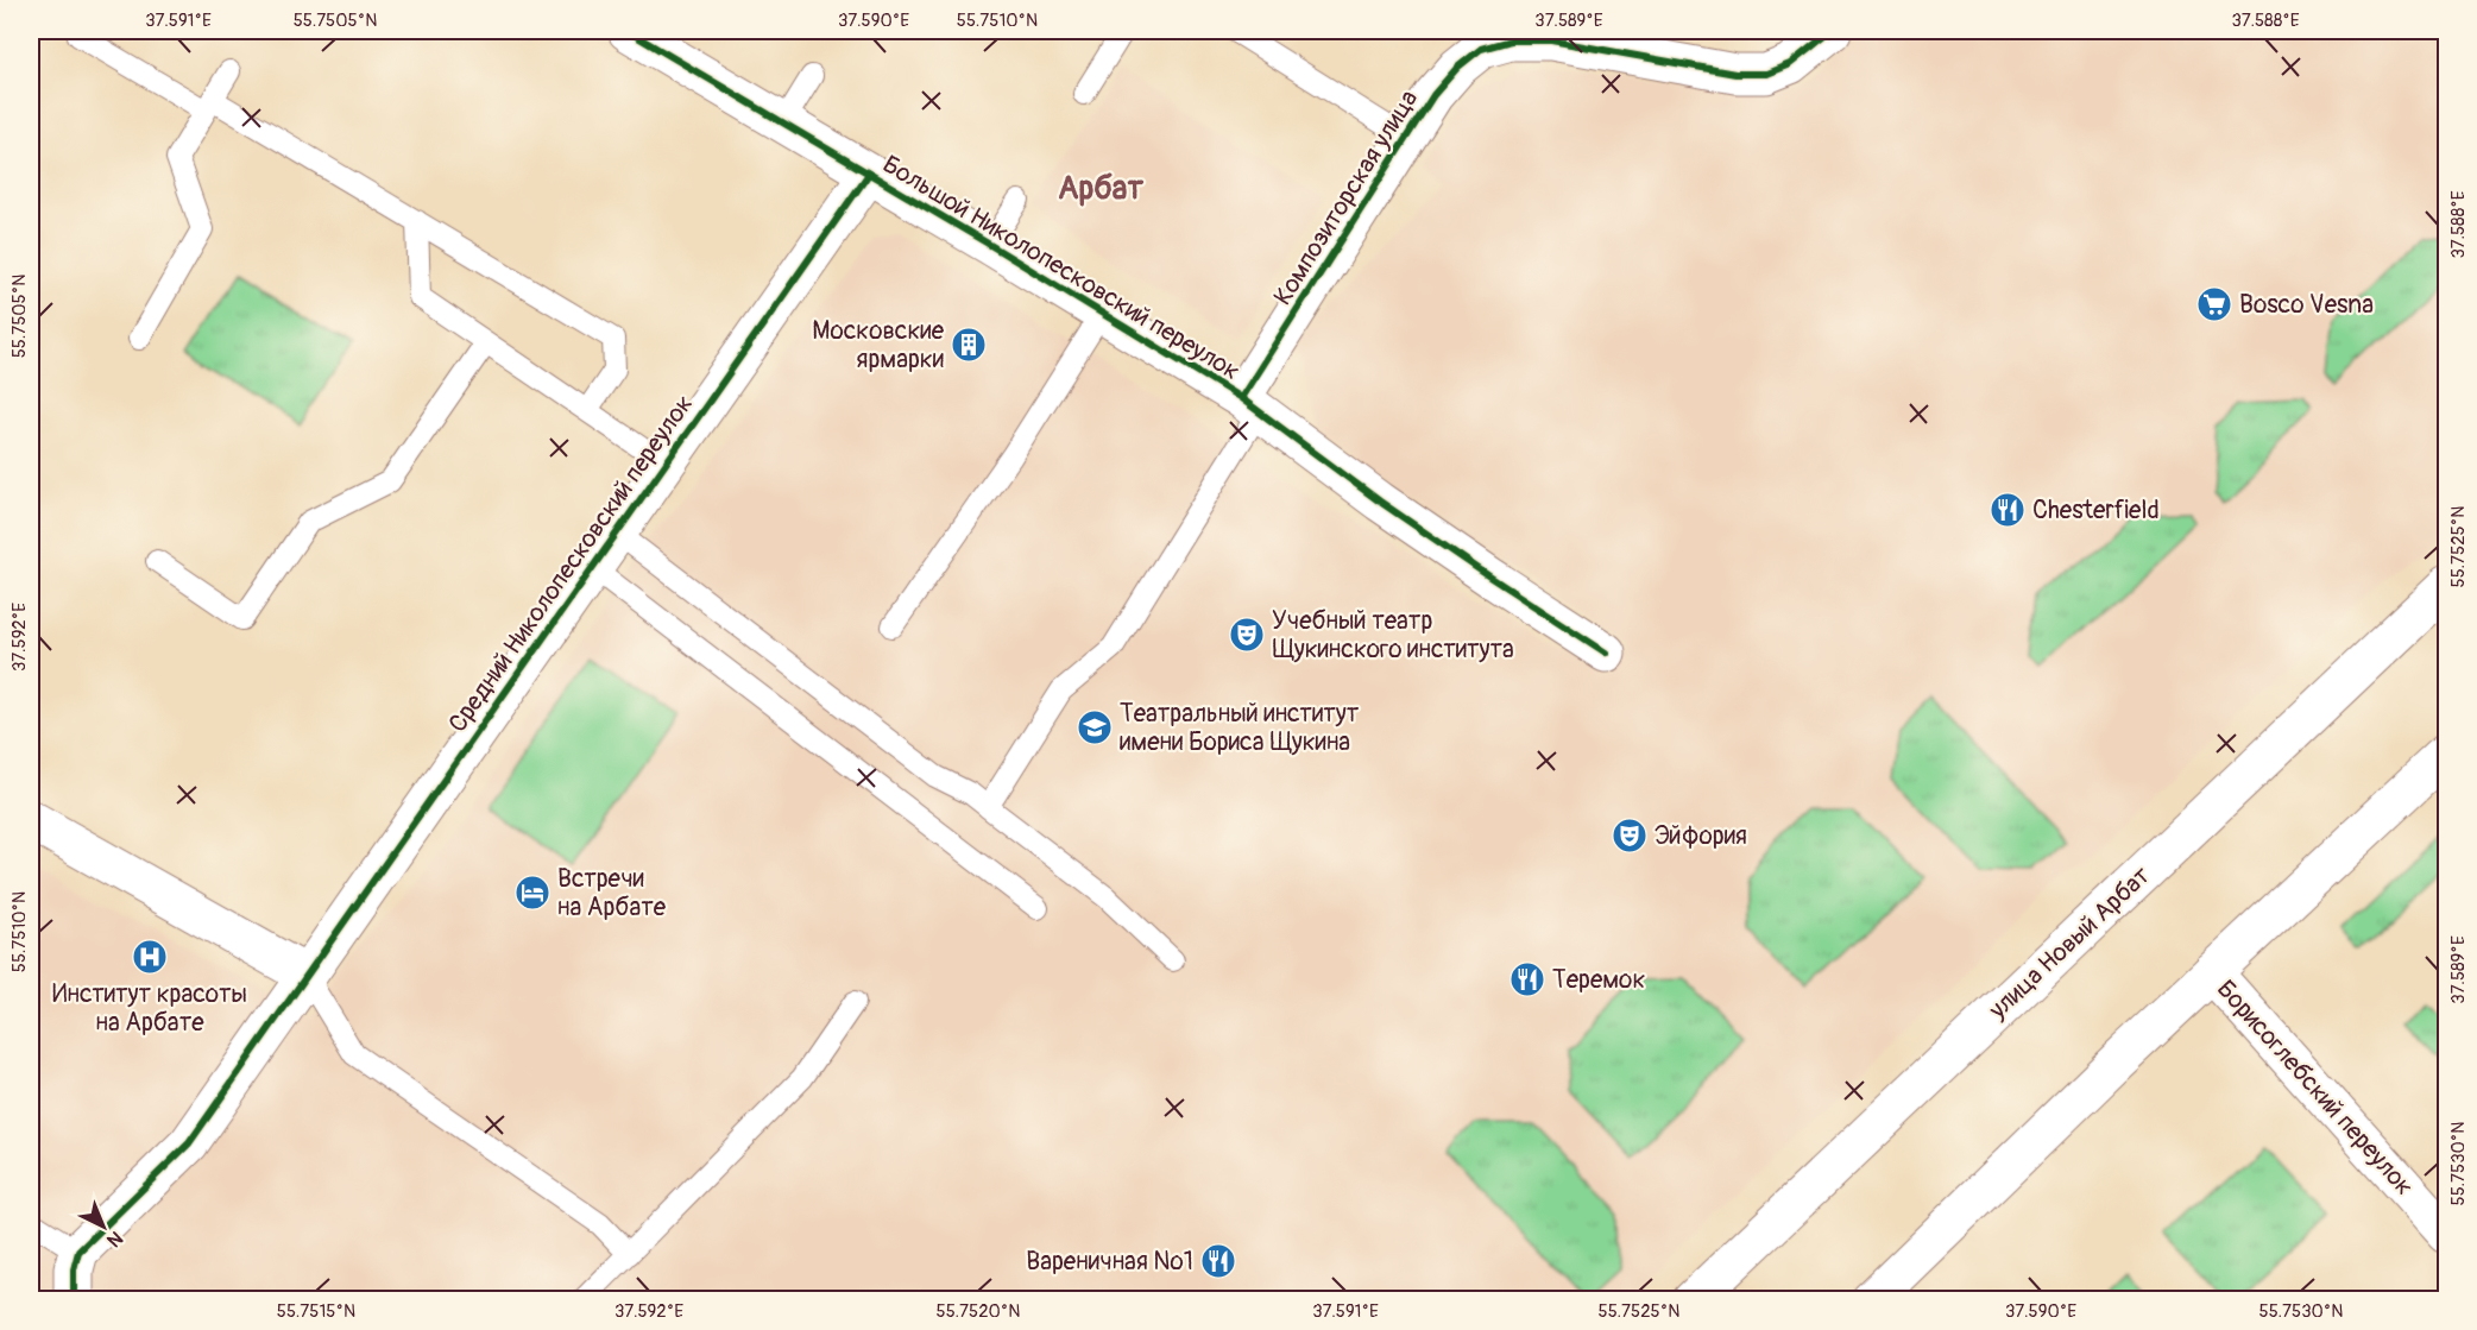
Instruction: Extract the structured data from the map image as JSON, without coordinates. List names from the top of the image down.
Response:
{
  "streets": {
    "street": [
      "Композиторская улица",
      "Большой Николопесковский переулок",
      "Средний Николопесковский переулок",
      "улица Новый Арбат",
      "Борисоглебский переулок"
    ]
  },
  "crossings": [
    ["Композиторская улица", "Большой Николопесковский переулок"],
    ["Большой Николопесковский переулок", "Средний Николопесковский переулок"]
  ],
  "districts": ["Арбат"],
  "places": {
    "supermarket": ["Bosco Vesna"],
    "building": ["Московские ярмарки"],
    "restaurant": ["Chesterfield", "Теремок", "Вареничная №1"],
    "theatre": ["Учебный театр Щукинского института", "Эйфория"],
    "school or university": ["Театральный институт имени Бориса Щукина"],
    "hotel": ["Встречи на Арбате"],
    "hospital": ["Институт красоты на Арбате"]
  },
  "north": "bottom right",
  "coordinates": [
    "37.591°E",
    "55.7505°N",
    "37.590°E",
    "55.7510°N",
    "37.589°E",
    "37.588°E",
    "55.7525°N",
    "37.592°E",
    "55.7530°N",
    "55.7515°N",
    "55.7520°N"
  ]
}
